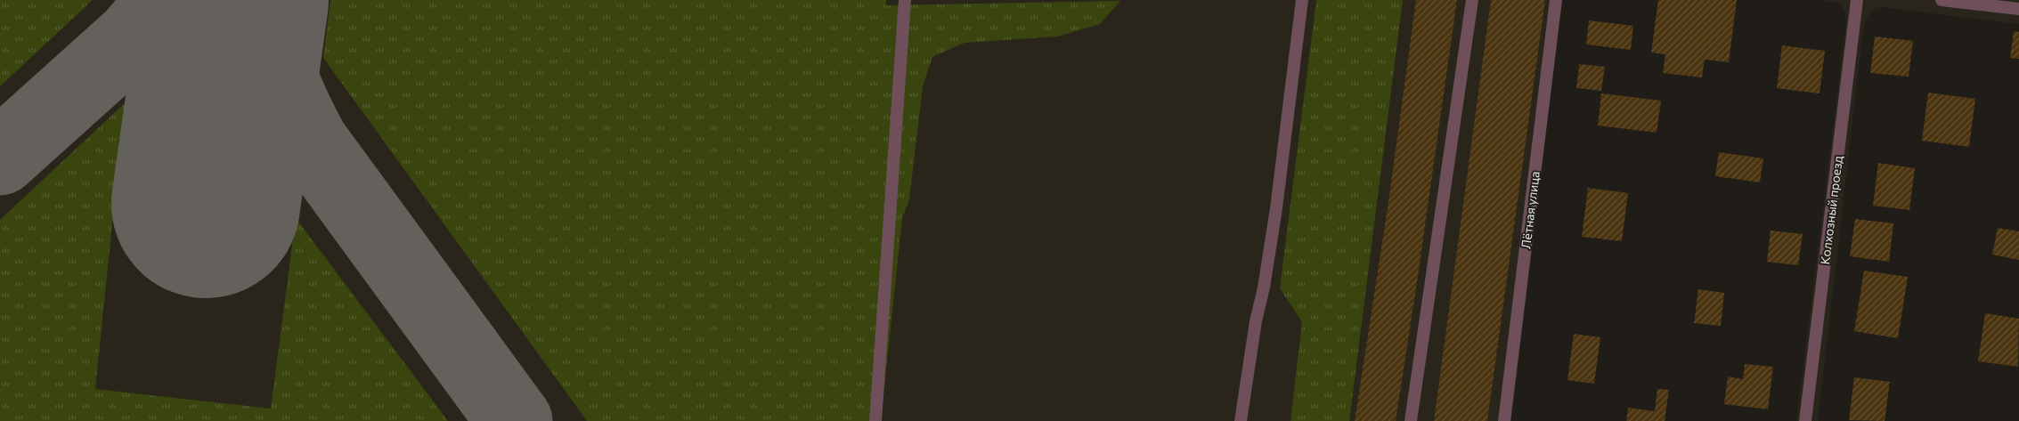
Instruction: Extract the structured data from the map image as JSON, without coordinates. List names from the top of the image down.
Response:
{
  "streets": {
    "street": ["Лётная улица", "Колхозный проезд"]
  }
}
